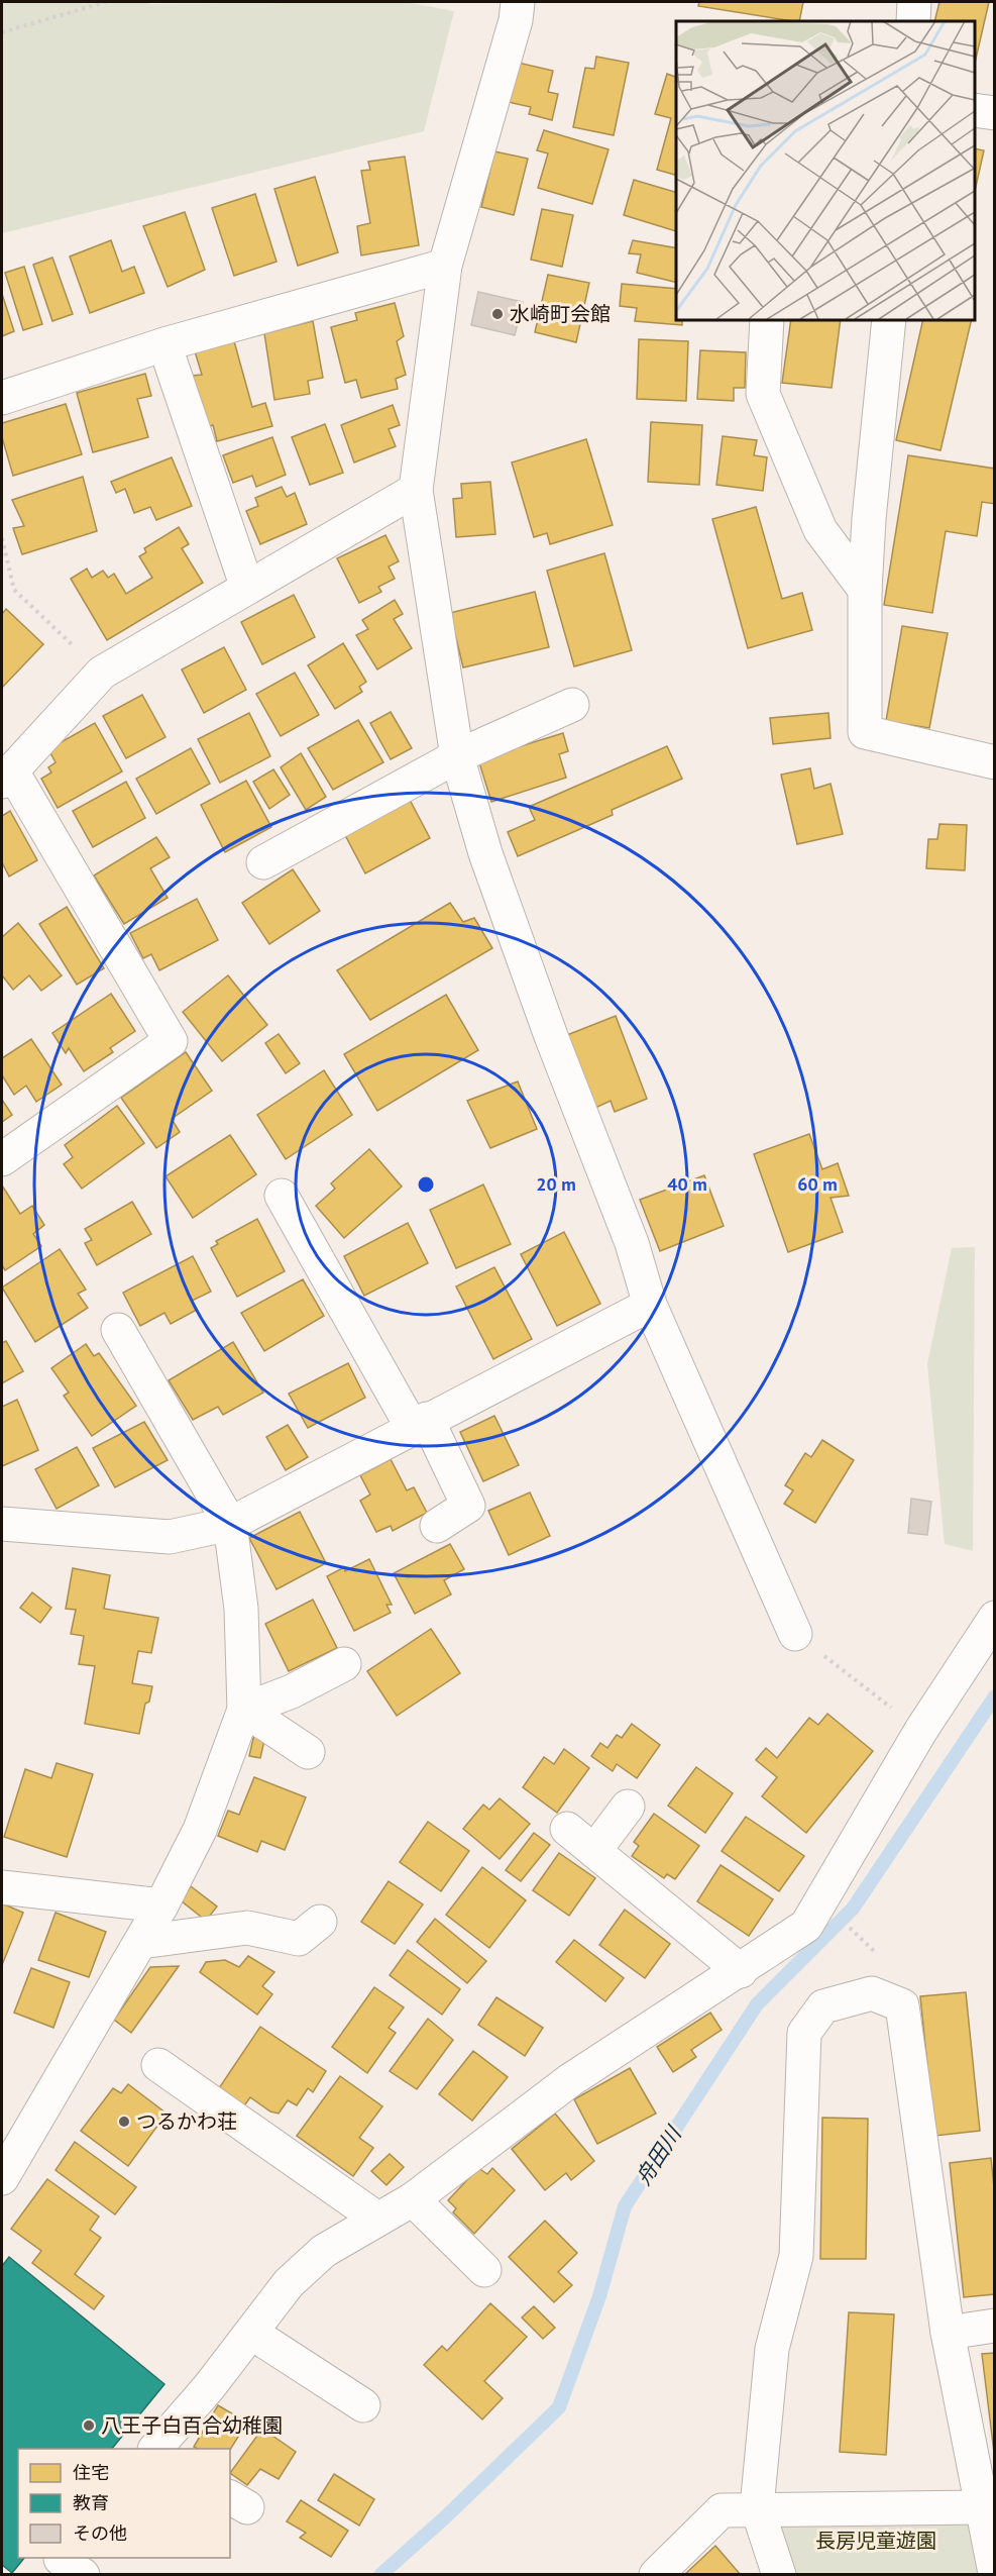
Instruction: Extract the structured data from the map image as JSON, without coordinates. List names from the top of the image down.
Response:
{
  "water": ["舟田川"],
  "parks": ["長房児童遊園"],
  "places": ["水崎町会館", "つるかわ荘", "八王子白百合幼稚園"],
  "legend": ["住宅", "教育", "その他"],
  "rings": ["20 m", "40 m", "60 m"]
}
